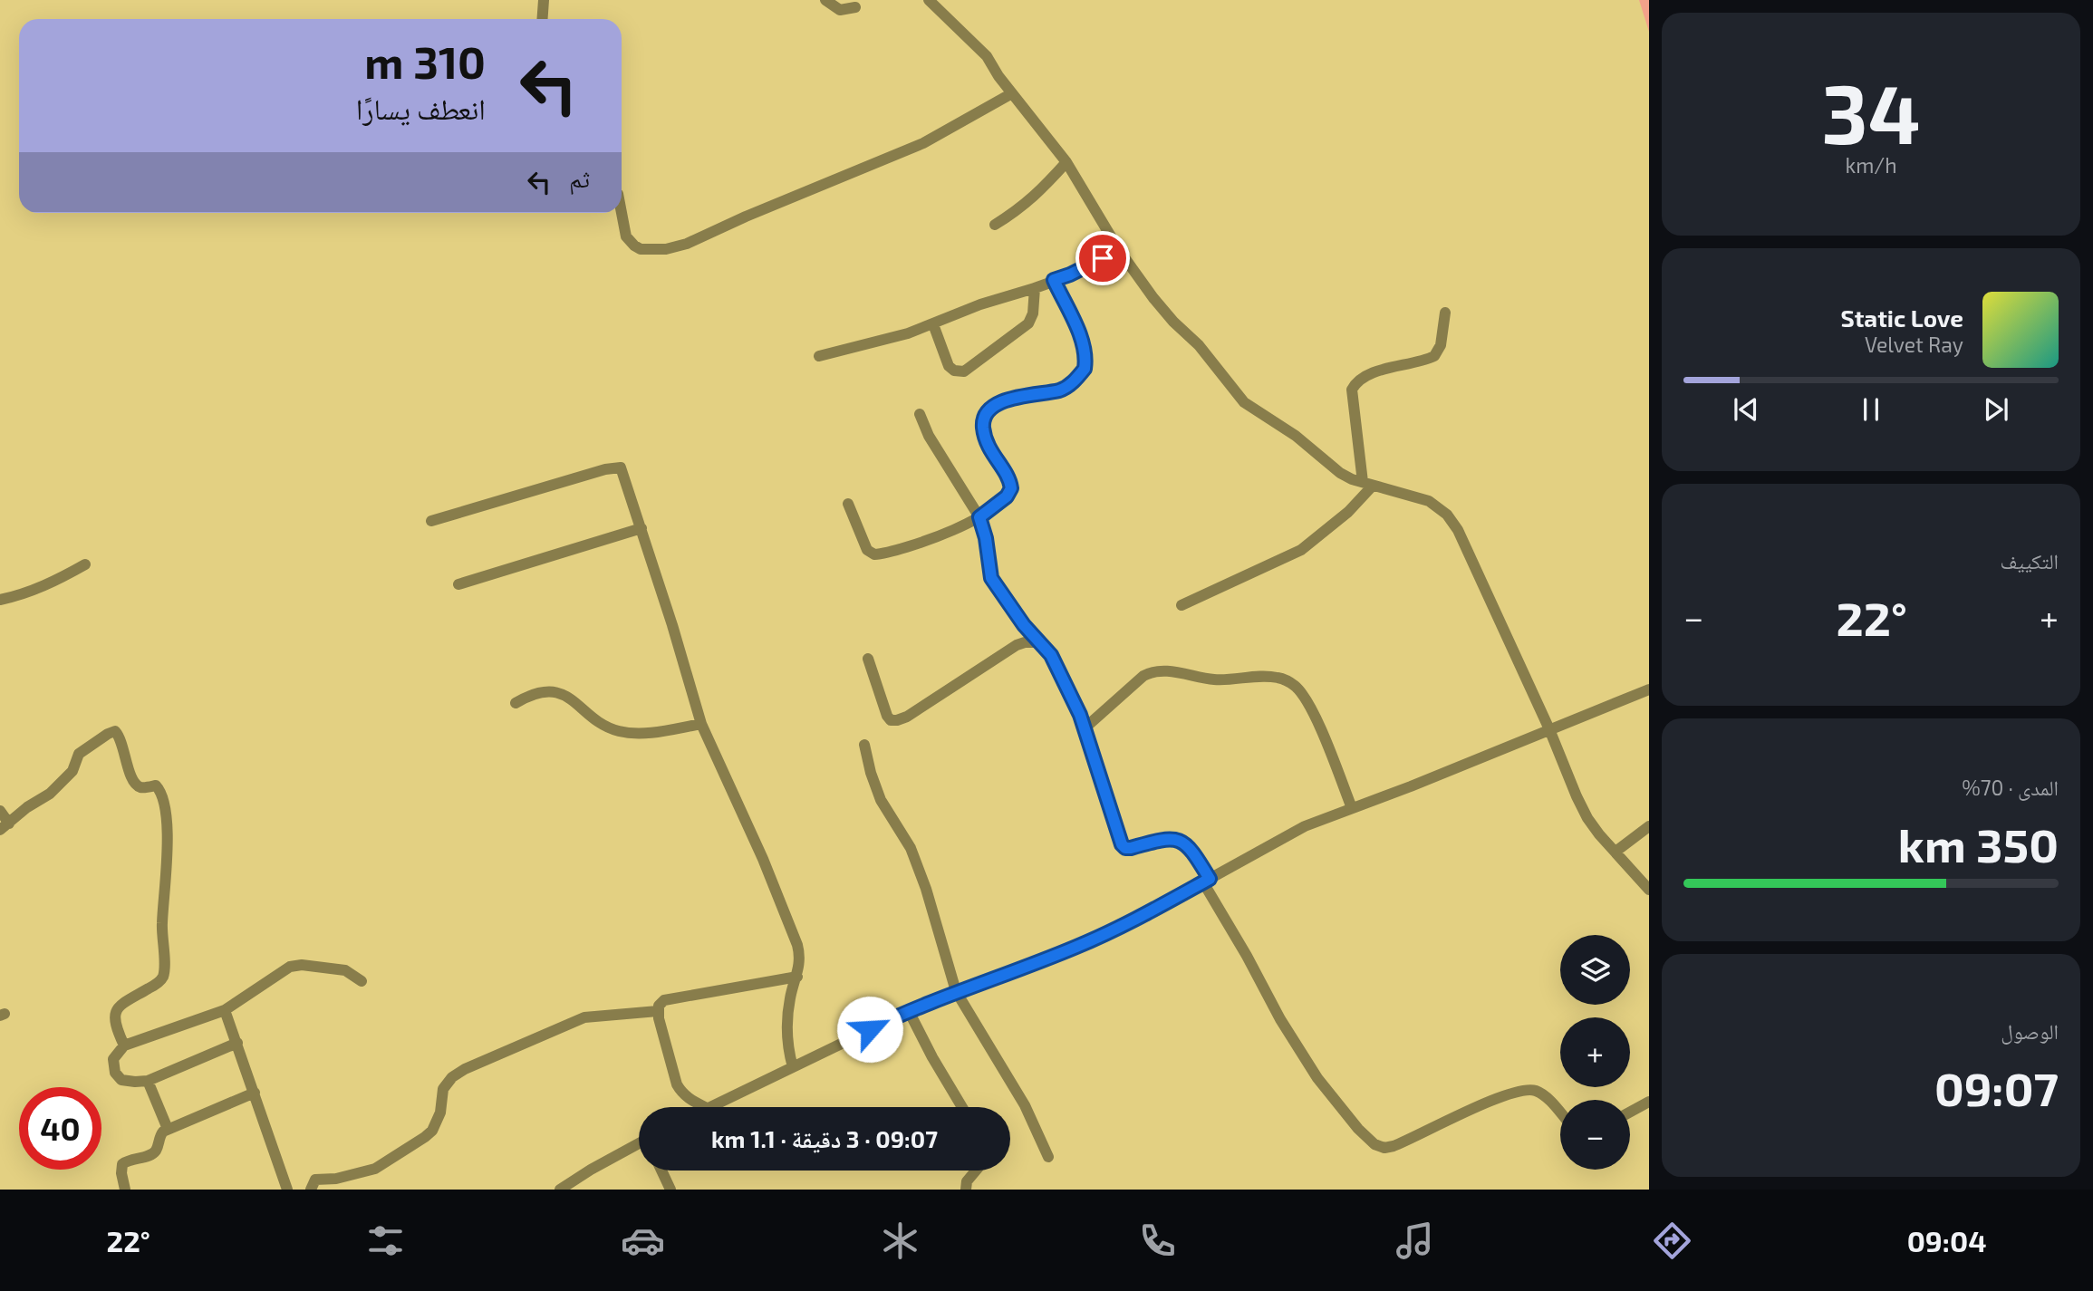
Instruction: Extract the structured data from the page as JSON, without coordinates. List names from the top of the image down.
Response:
{
  "page": {
    "tile": [
      ["34", "km/h"],
      "التكييف",
      ["المدى · 70%", "350 km"],
      ["الوصول", "09:07"]
    ],
    "turn": ["310 m", "انعطف يسارًا"],
    "then": "ثم",
    "song": ["Static Love", "Velvet Ray"],
    "heat": ["−", "22°", "+"],
    "map_buttons": ["+", "−"],
    "limit": "40",
    "trip": "09:07 · 3 دقيقة · 1.1 km",
    "tabs": ["09:04", "22°"]
  }
}
